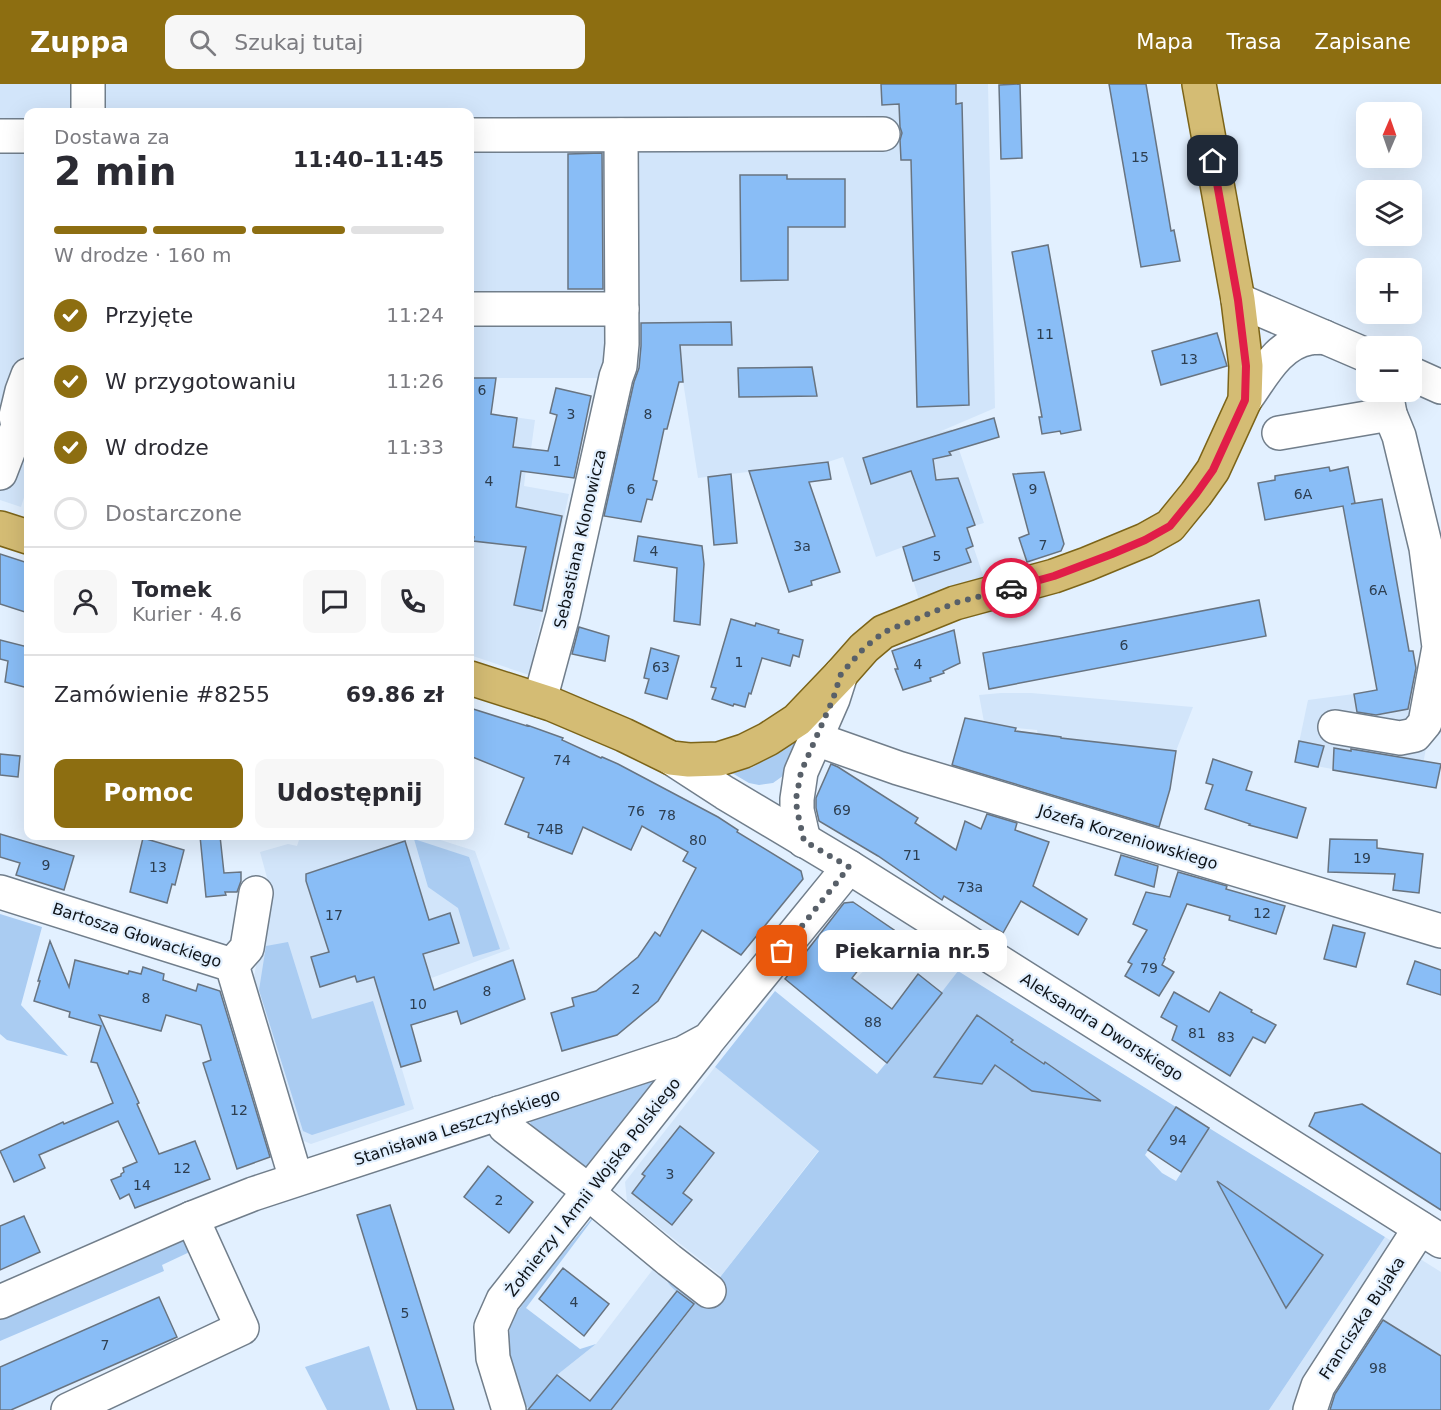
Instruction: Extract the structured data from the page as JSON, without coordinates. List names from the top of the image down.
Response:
{
  "streets": {
    "main road": ["Aleksandra Dworskiego"],
    "street": [
      "Sebastiana Klonowicza",
      "Józefa Korzeniowskiego",
      "Bartosza Głowackiego",
      "Stanisława Leszczyńskiego",
      "Żołnierzy I Armii Wojska Polskiego",
      "Franciszka Bujaka"
    ]
  },
  "crossings": [
    ["Sebastiana Klonowicza", "Aleksandra Dworskiego"],
    ["Bartosza Głowackiego", "Stanisława Leszczyńskiego"],
    ["Aleksandra Dworskiego", "Stanisława Leszczyńskiego"],
    ["Aleksandra Dworskiego", "Franciszka Bujaka"],
    ["Stanisława Leszczyńskiego", "Żołnierzy I Armii Wojska Polskiego"]
  ],
  "places": ["Piekarnia nr.5"],
  "house_numbers": [
    "15",
    "11",
    "13",
    "6",
    "3",
    "8",
    "1",
    "4",
    "6",
    "9",
    "6A",
    "7",
    "3a",
    "4",
    "5",
    "6A",
    "6",
    "1",
    "4",
    "63",
    "74",
    "69",
    "76",
    "78",
    "74B",
    "80",
    "71",
    "19",
    "9",
    "13",
    "73a",
    "12",
    "17",
    "79",
    "2",
    "8",
    "8",
    "10",
    "88",
    "81",
    "83",
    "12",
    "94",
    "12",
    "3",
    "14",
    "2",
    "4",
    "5",
    "7",
    "98"
  ],
  "north": "top",
  "page": {
    "header": "Zuppa",
    "search": "Szukaj tutaj",
    "nav": ["Mapa", "Trasa", "Zapisane"],
    "map_buttons": ["+", "−"],
    "heading": ["2 min", "Dostawa za", "11:40–11:45"],
    "panel": [
      "Tomek",
      "Kurier · 4.6",
      "Zamówienie #8255",
      "69.86 zł"
    ],
    "bar": "W drodze · 160 m",
    "list": [
      ["Przyjęte", "11:24"],
      ["W przygotowaniu", "11:26"],
      ["W drodze", "11:33"],
      "Dostarczone"
    ],
    "buttons": ["Pomoc", "Udostępnij"],
    "bubble": "Piekarnia nr.5"
  }
}
